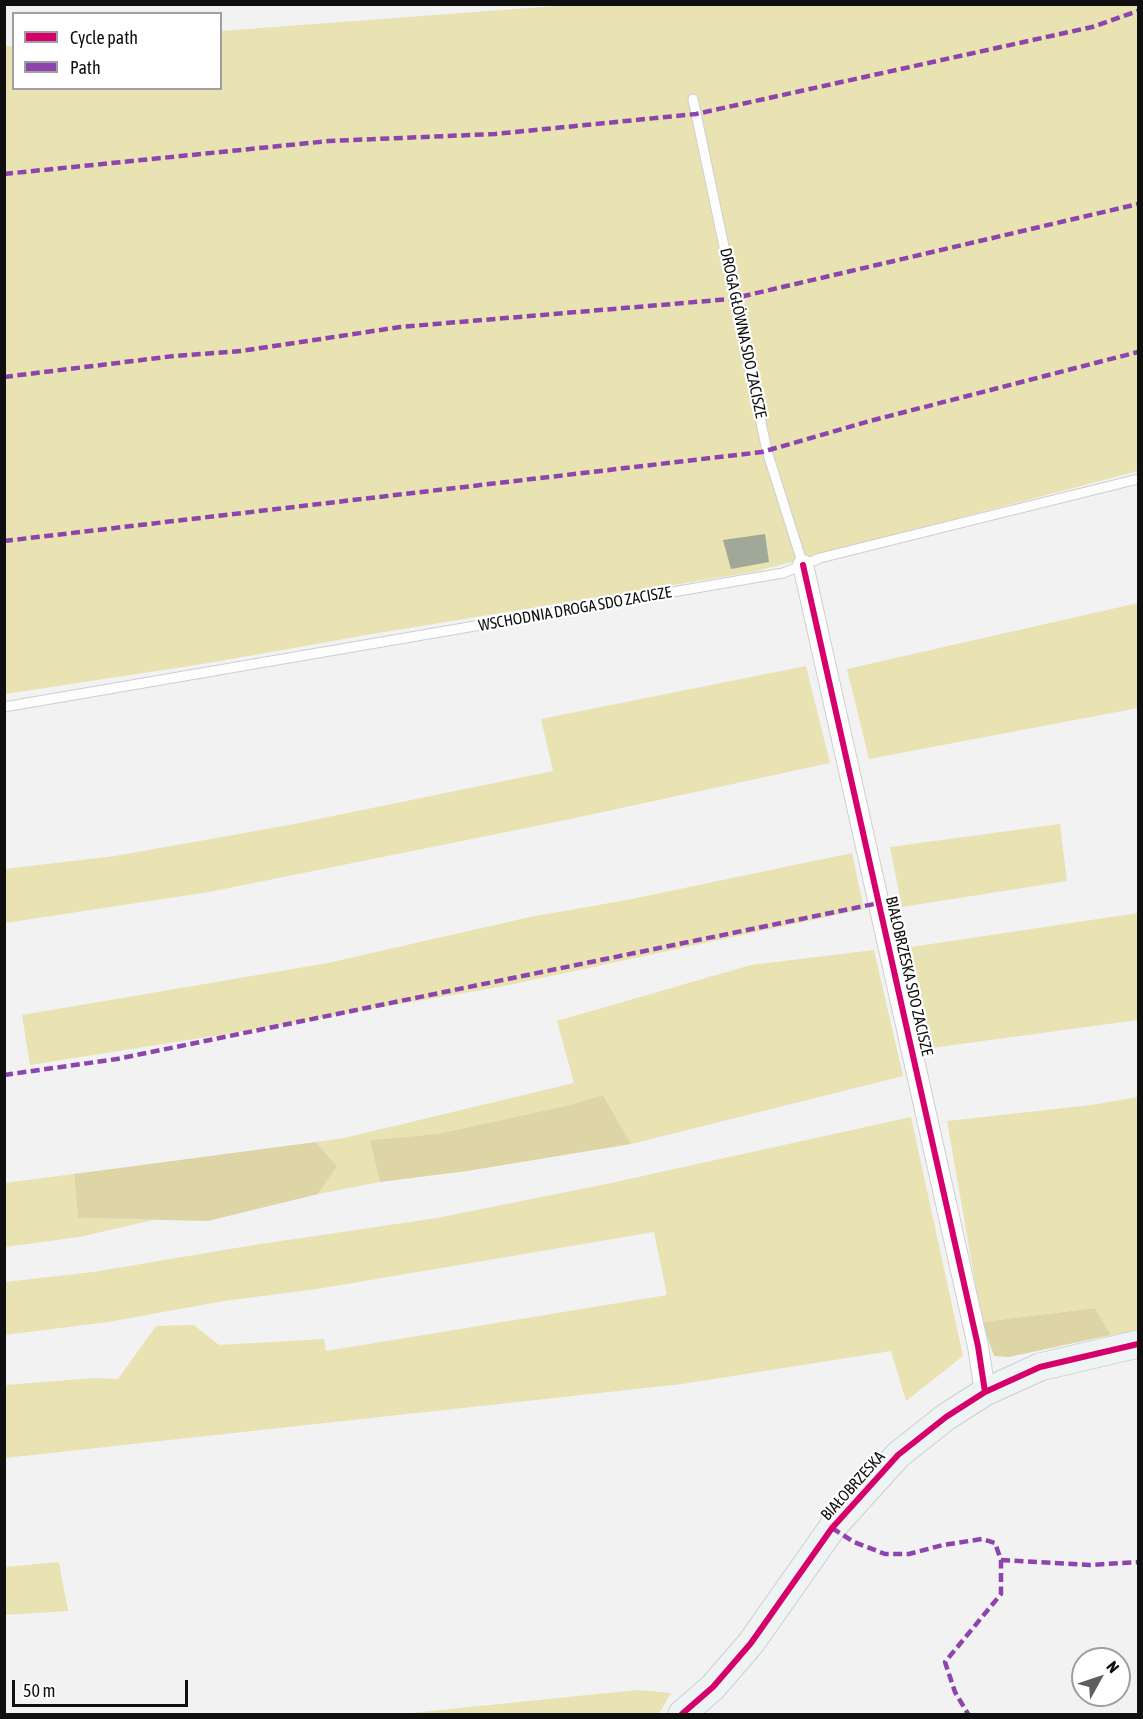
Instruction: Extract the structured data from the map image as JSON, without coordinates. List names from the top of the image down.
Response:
{
  "streets": {
    "street": ["BIAŁOBRZESKA SDO ZACISZE", "BIAŁOBRZESKA"],
    "lane": ["DROGA GŁÓWNA SDO ZACISZE", "WSCHODNIA DROGA SDO ZACISZE"]
  },
  "crossings": [
    ["DROGA GŁÓWNA SDO ZACISZE", "WSCHODNIA DROGA SDO ZACISZE"],
    ["DROGA GŁÓWNA SDO ZACISZE", "BIAŁOBRZESKA SDO ZACISZE"],
    ["WSCHODNIA DROGA SDO ZACISZE", "BIAŁOBRZESKA SDO ZACISZE"],
    ["BIAŁOBRZESKA SDO ZACISZE", "BIAŁOBRZESKA"]
  ],
  "legend": ["Cycle path", "Path"],
  "scale_bar": "50 m",
  "north": "top right"
}
